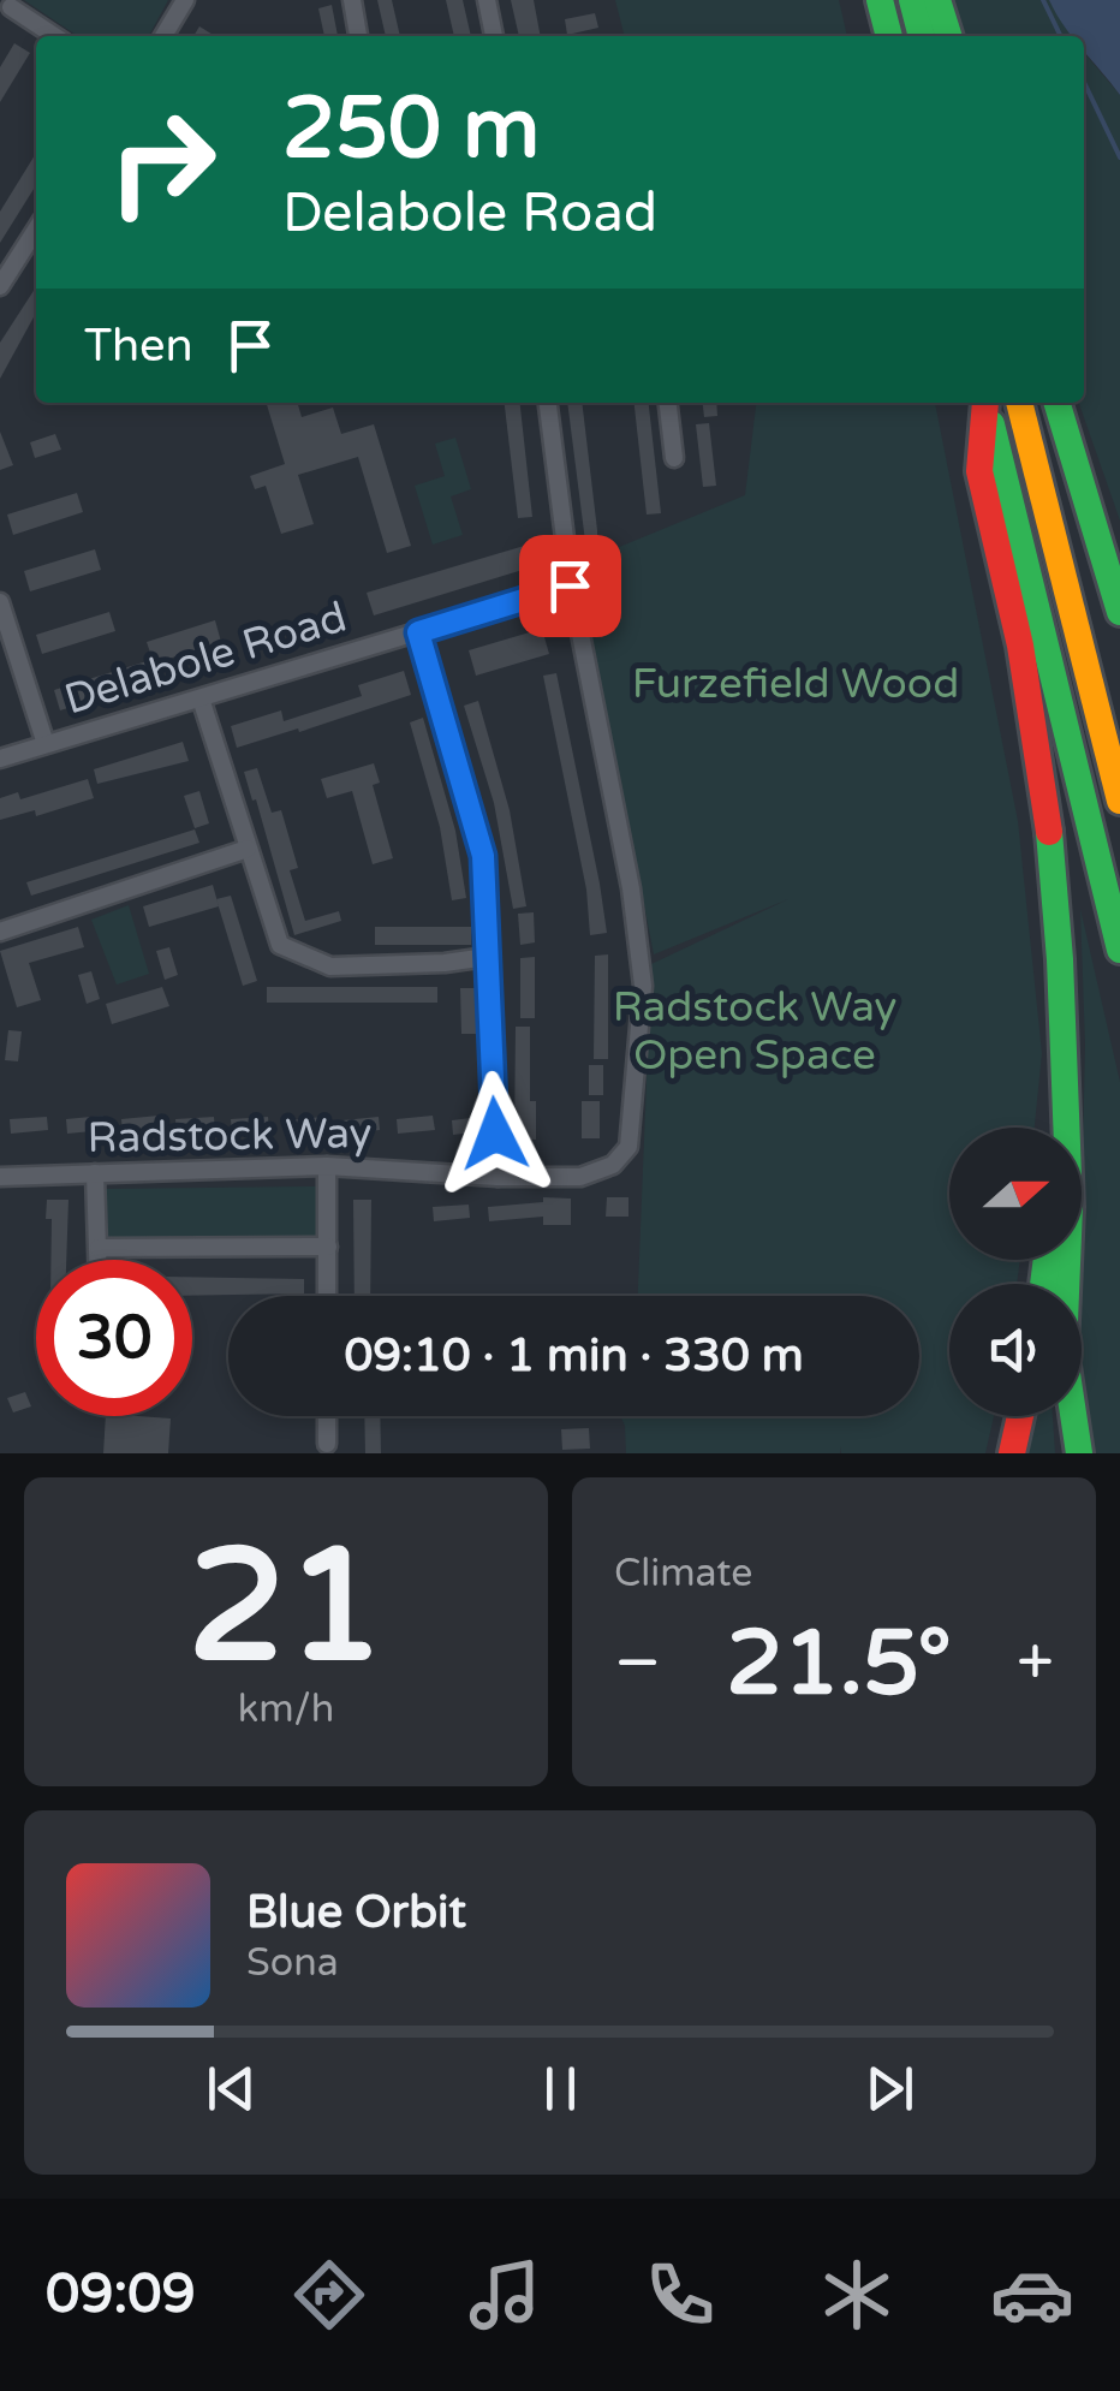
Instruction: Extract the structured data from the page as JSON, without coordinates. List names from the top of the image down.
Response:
{
  "streets": {
    "street": ["Delabole Road", "Radstock Way"]
  },
  "crossings": [
    ["Delabole Road", "Radstock Way"]
  ],
  "parks": ["Furzefield Wood", "Radstock Way Open Space"],
  "north": "right",
  "page": {
    "turn": ["250 m", "Delabole Road"],
    "then": "Then",
    "limit": "30",
    "trip": "09:10 · 1 min · 330 m",
    "tile": [
      ["21", "km/h"],
      "Climate"
    ],
    "heat": ["−", "21.5°", "+"],
    "song": ["Blue Orbit", "Sona"],
    "tabs": "09:09"
  }
}
